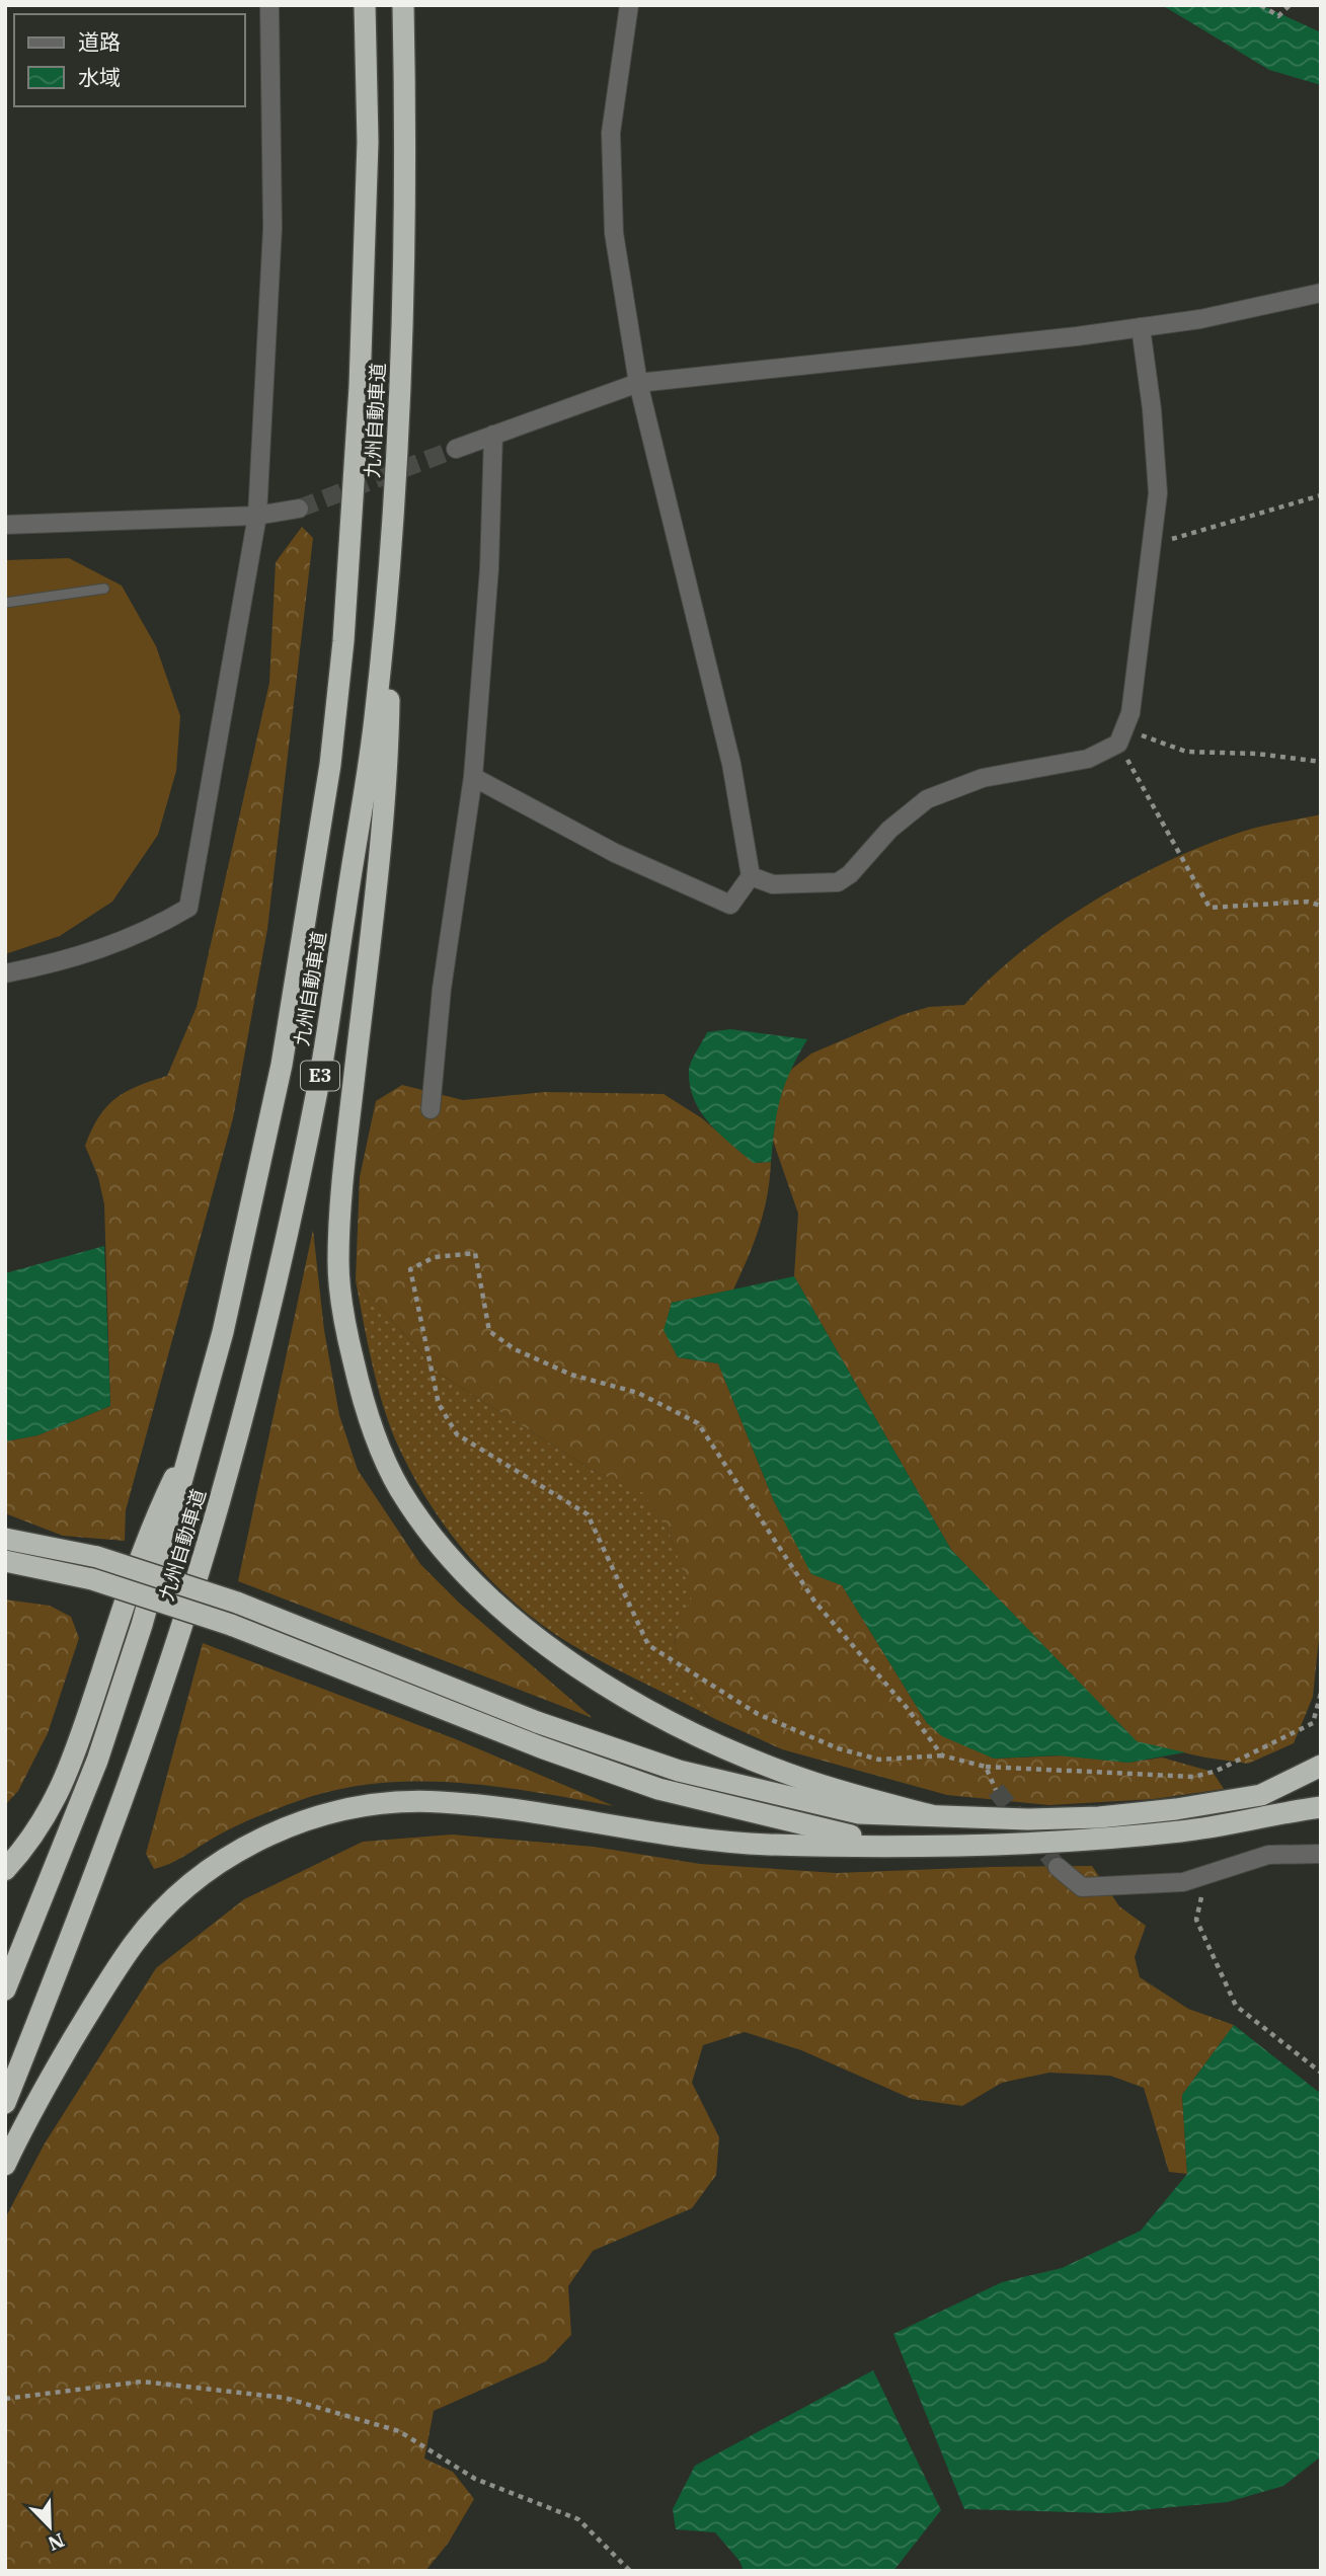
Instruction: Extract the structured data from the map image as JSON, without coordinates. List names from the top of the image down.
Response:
{
  "streets": {
    "highway": ["九州自動車道", "E3"]
  },
  "legend": ["道路", "水域"],
  "north": "bottom right"
}
